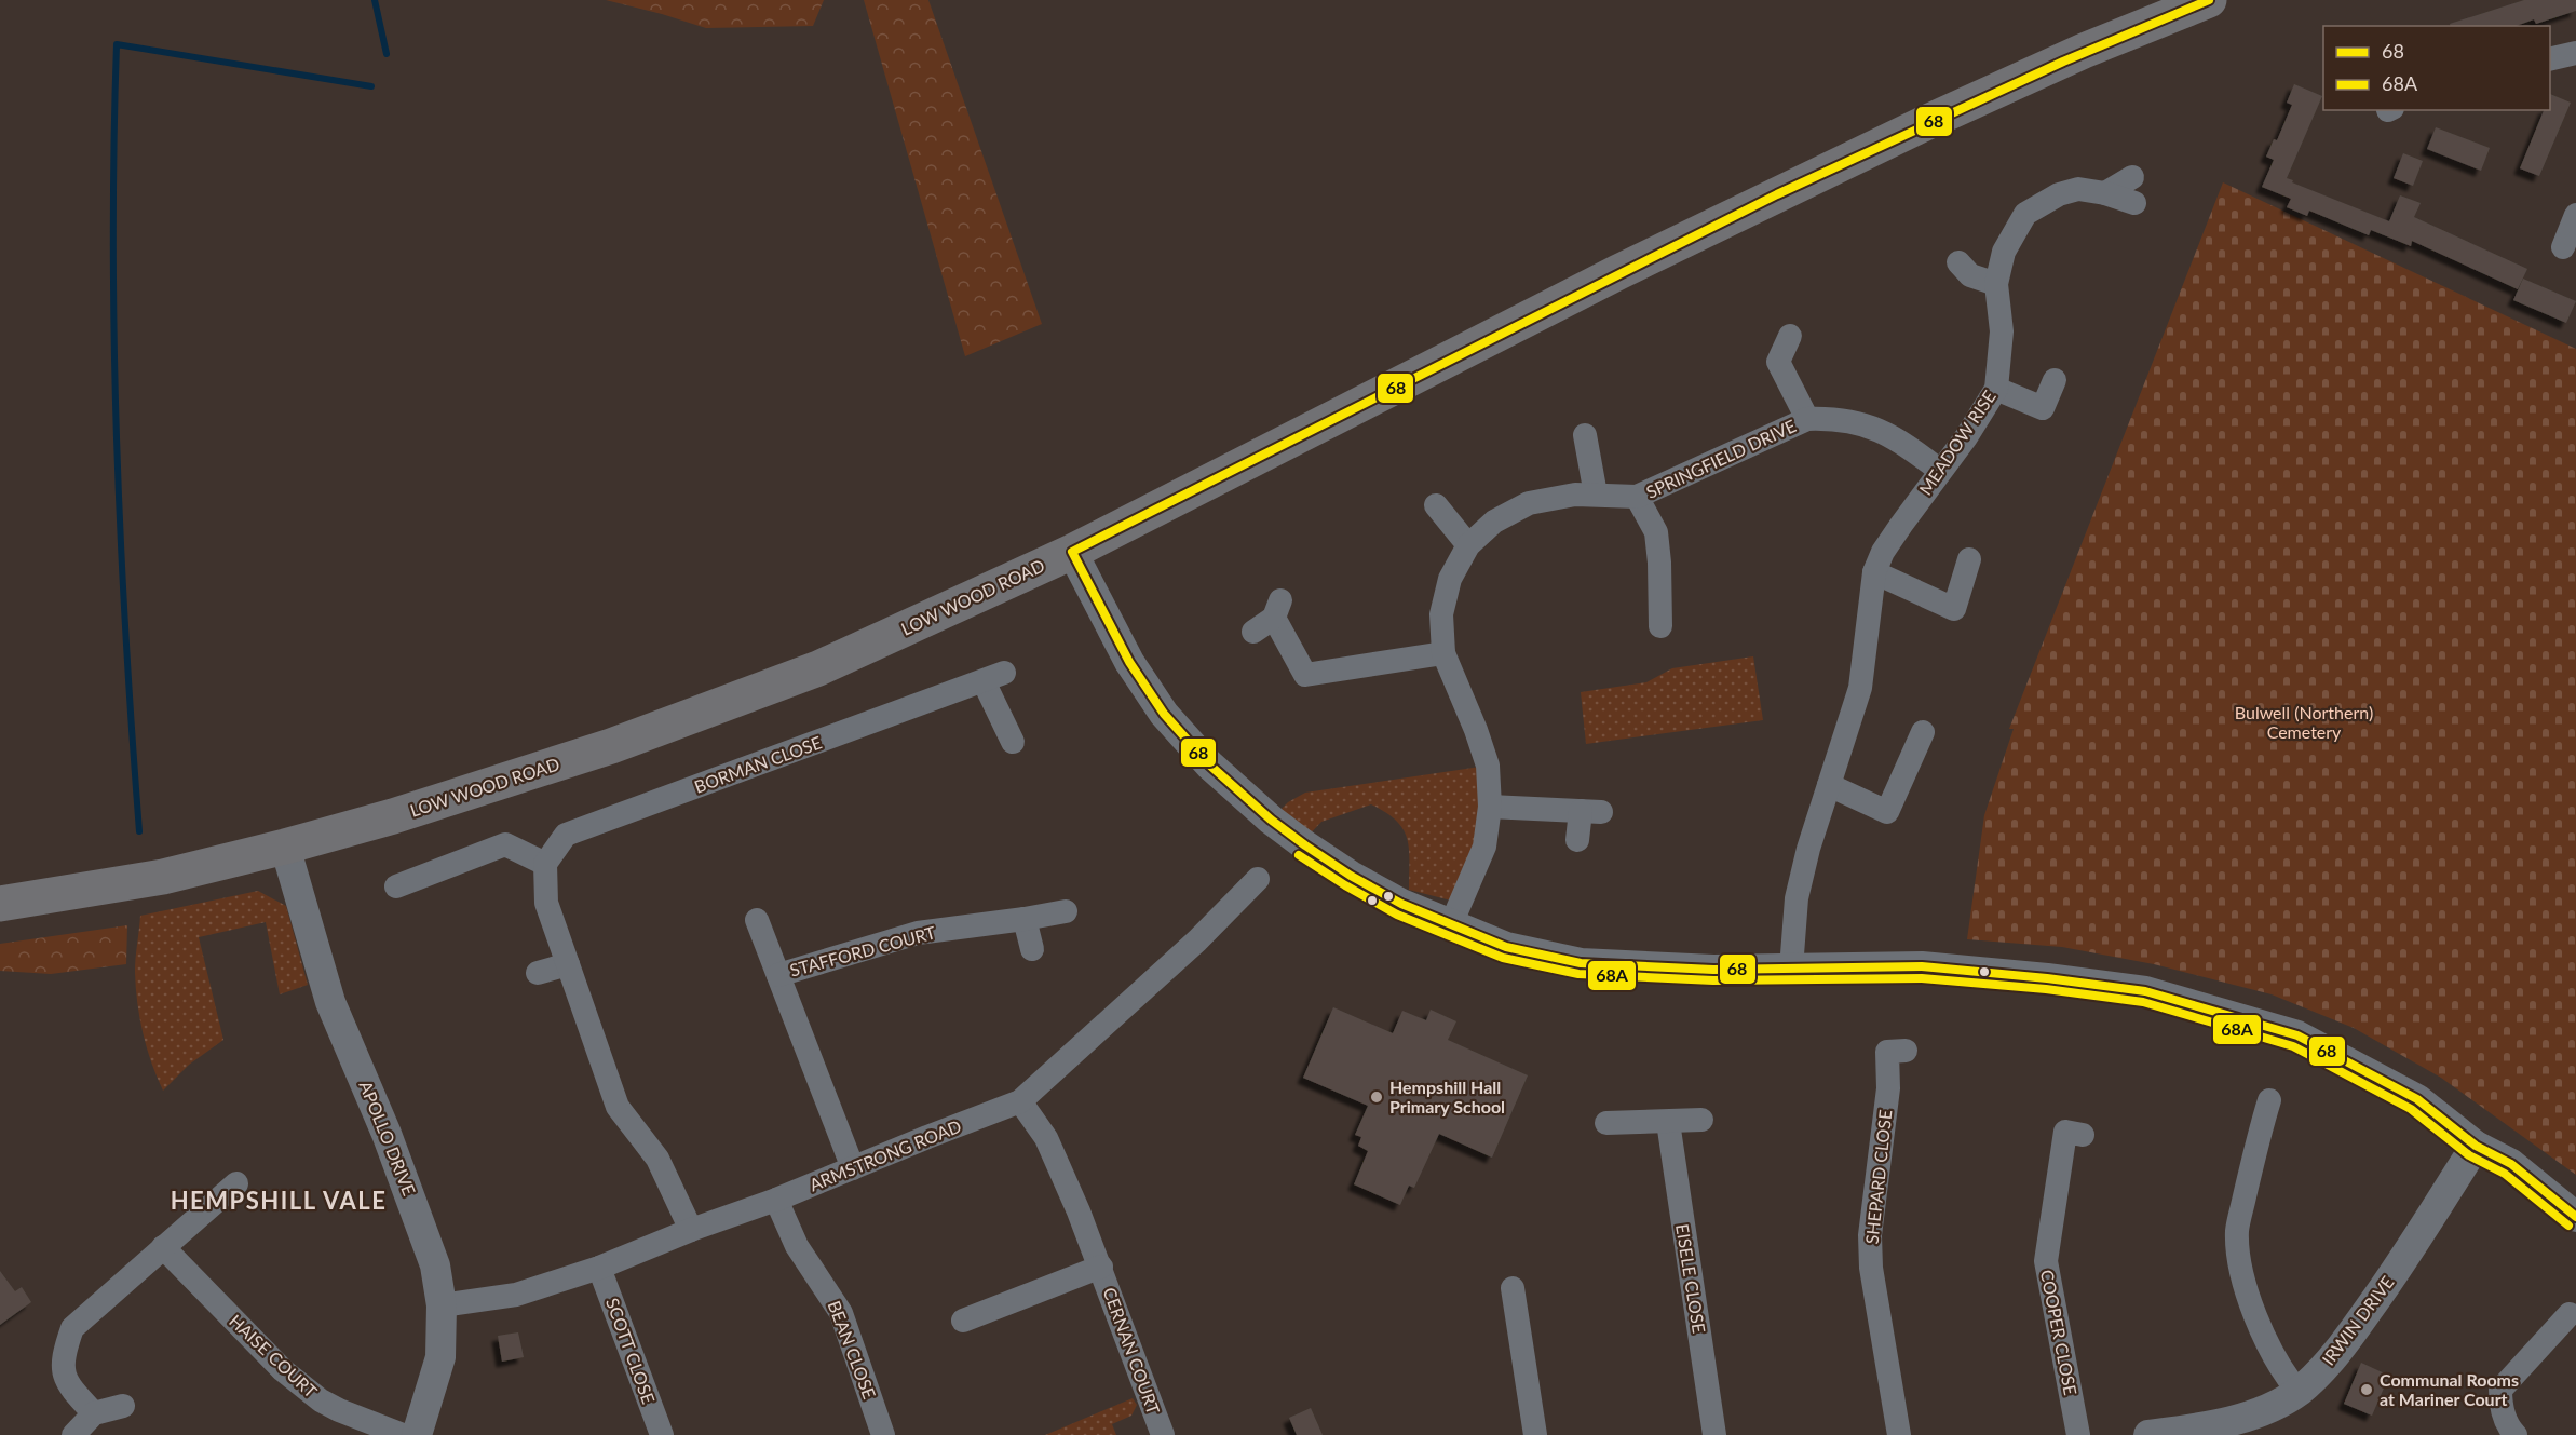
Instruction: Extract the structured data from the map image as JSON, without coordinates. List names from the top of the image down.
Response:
{
  "streets": {
    "main road": ["LOW WOOD ROAD"],
    "street": [
      "MEADOW RISE",
      "SPRINGFIELD DRIVE",
      "BORMAN CLOSE",
      "STAFFORD COURT",
      "APOLLO DRIVE",
      "ARMSTRONG ROAD",
      "SHEPARD CLOSE",
      "EISELE CLOSE",
      "IRWIN DRIVE",
      "COOPER CLOSE",
      "BEAN CLOSE",
      "SCOTT CLOSE",
      "CERNAN COURT",
      "HAISE COURT"
    ]
  },
  "crossings": [
    ["MEADOW RISE", "SPRINGFIELD DRIVE"],
    ["LOW WOOD ROAD", "APOLLO DRIVE"],
    ["STAFFORD COURT", "ARMSTRONG ROAD"],
    ["APOLLO DRIVE", "ARMSTRONG ROAD"],
    ["ARMSTRONG ROAD", "BEAN CLOSE"],
    ["ARMSTRONG ROAD", "SCOTT CLOSE"],
    ["ARMSTRONG ROAD", "CERNAN COURT"]
  ],
  "districts": ["HEMPSHILL VALE"],
  "parks": ["Bulwell (Northern) Cemetery"],
  "places": ["Hempshill Hall Primary School", "Communal Rooms at Mariner Court"],
  "lines": ["transit line 68", "transit line 68A"],
  "legend": ["68", "68A"]
}
